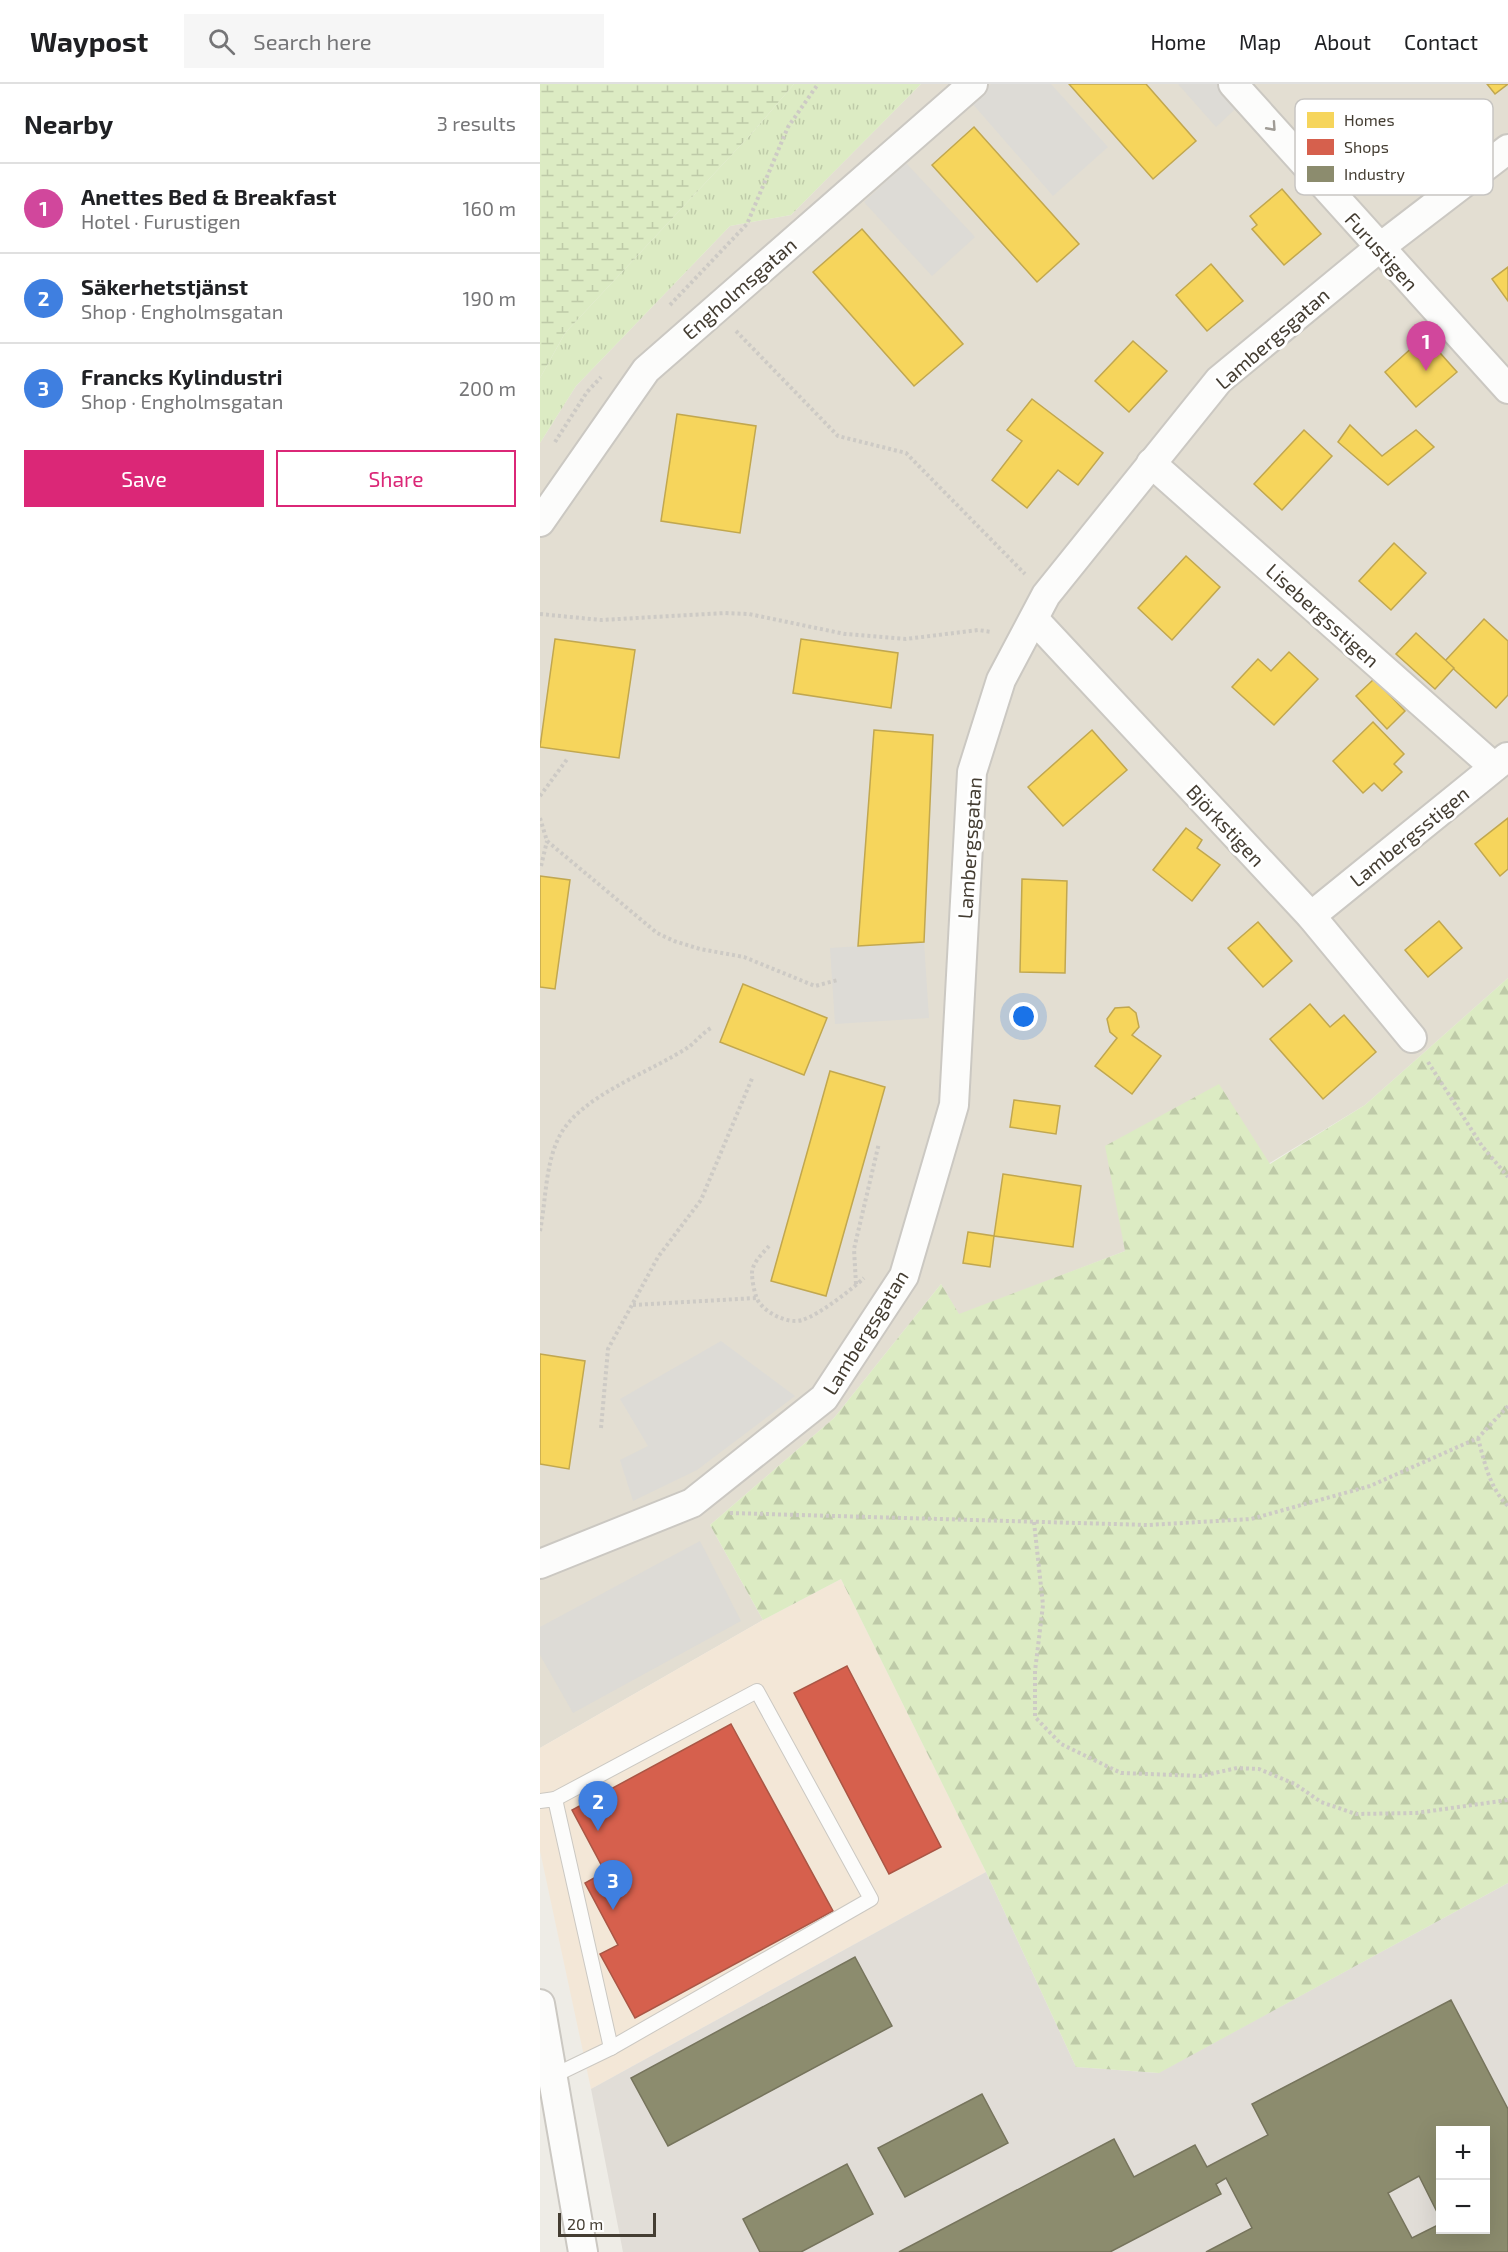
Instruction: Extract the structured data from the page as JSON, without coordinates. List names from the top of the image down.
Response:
{
  "streets": {
    "street": [
      "Furustigen",
      "Engholmsgatan",
      "Lambergsgatan",
      "Lisebergsstigen",
      "Björkstigen",
      "Lambergsstigen"
    ]
  },
  "crossings": [
    ["Furustigen", "Lambergsgatan"],
    ["Lambergsgatan", "Lisebergsstigen"],
    ["Lambergsgatan", "Björkstigen"],
    ["Lisebergsstigen", "Lambergsstigen"],
    ["Björkstigen", "Lambergsstigen"]
  ],
  "one_way": ["Furustigen"],
  "legend": ["Homes", "Shops", "Industry"],
  "scale_bar": "20 m",
  "page": {
    "header": "Waypost",
    "search": "Search here",
    "nav": [
      "Home",
      "Map",
      "About",
      "Contact"
    ],
    "heading": ["Nearby", "3 results"],
    "list": [
      {
        "mark": "1",
        "name": "Anettes Bed & Breakfast",
        "note": "Hotel · Furustigen",
        "value": "160 m"
      },
      {
        "mark": "2",
        "name": "Säkerhetstjänst",
        "note": "Shop · Engholmsgatan",
        "value": "190 m"
      },
      {
        "mark": "3",
        "name": "Francks Kylindustri",
        "note": "Shop · Engholmsgatan",
        "value": "200 m"
      }
    ],
    "pins": ["1", "2", "3"],
    "buttons": ["Save", "Share"],
    "map_buttons": ["+", "−"],
    "scale": "20 m"
  }
}
